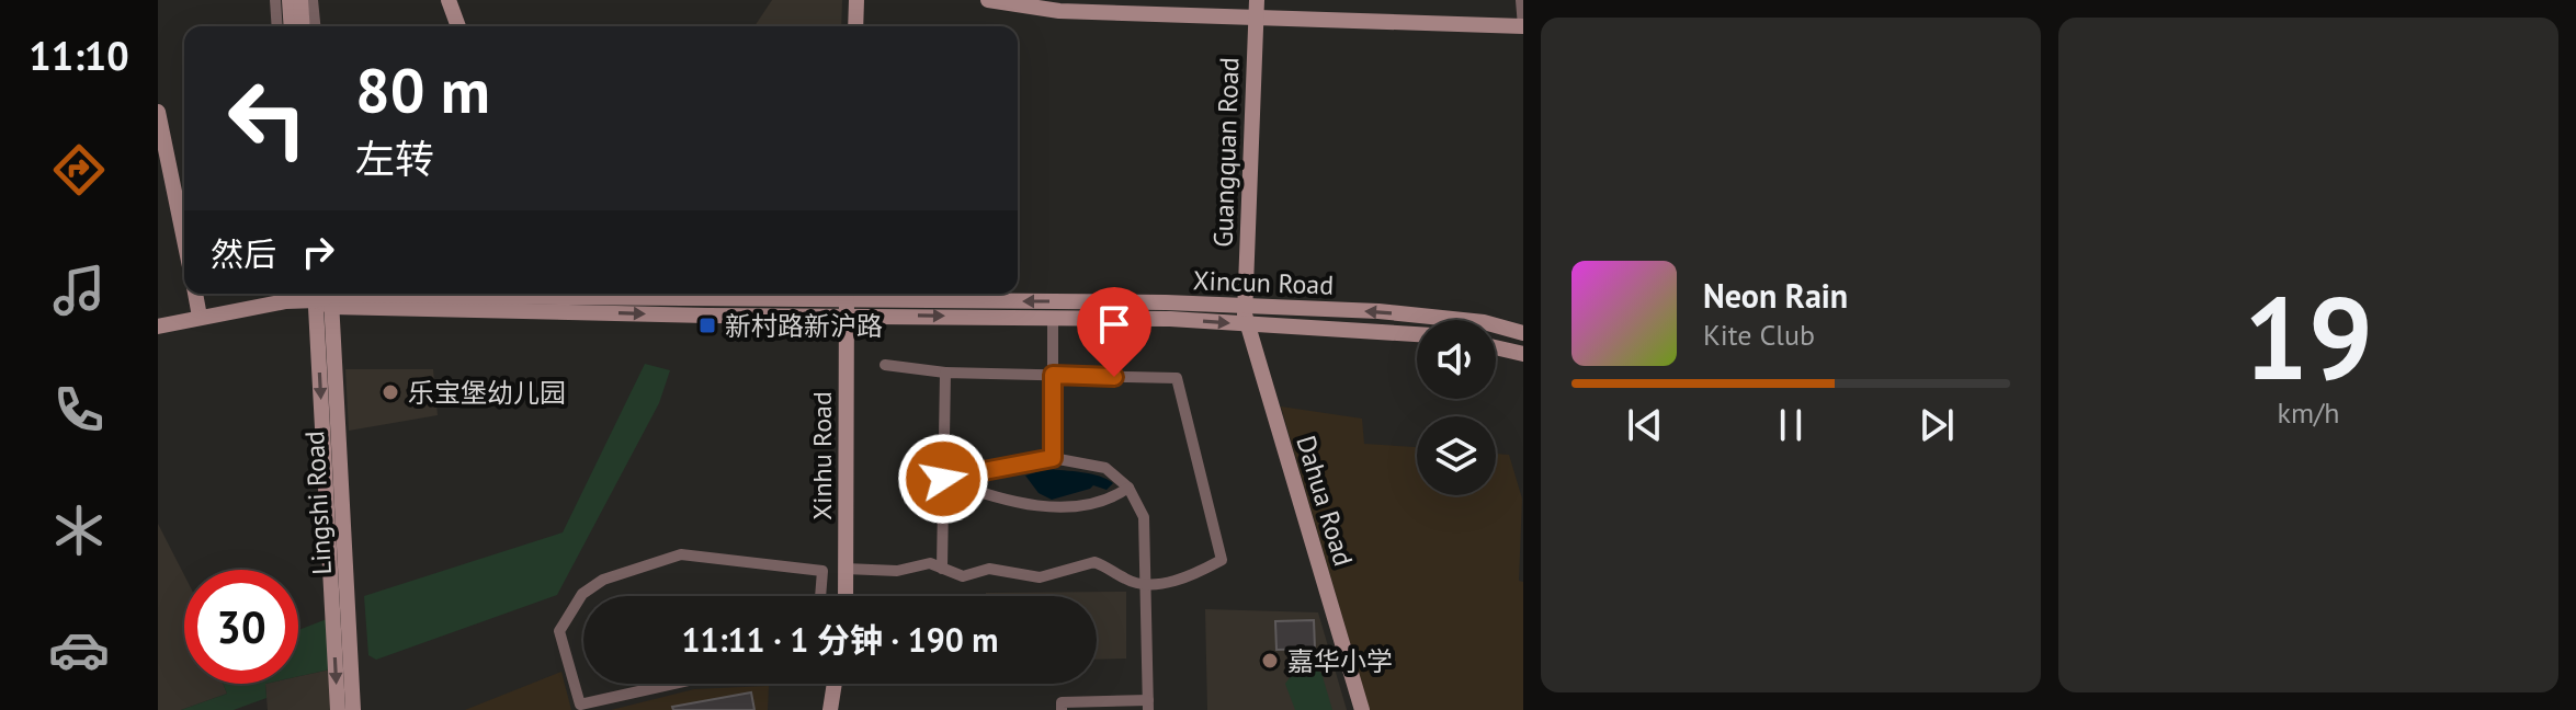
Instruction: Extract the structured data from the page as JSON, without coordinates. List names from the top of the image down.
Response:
{
  "streets": {
    "main road": [
      "Guangquan Road",
      "Xincun Road",
      "Xinhu Road",
      "Dahua Road",
      "Lingshi Road"
    ]
  },
  "crossings": [
    ["Guangquan Road", "Xincun Road"],
    ["Guangquan Road", "Dahua Road"],
    ["Xincun Road", "Xinhu Road"],
    ["Xincun Road", "Dahua Road"],
    ["Xincun Road", "Lingshi Road"]
  ],
  "places": {
    "transit": ["新村路新沪路"],
    "other": ["乐宝堡幼儿园", "嘉华小学"]
  },
  "page": {
    "tabs": "11:10",
    "tile": ["19", "km/h"],
    "turn": ["80 m", "左转"],
    "then": "然后",
    "song": ["Neon Rain", "Kite Club"],
    "limit": "30",
    "trip": "11:11 · 1 分钟 · 190 m"
  }
}
